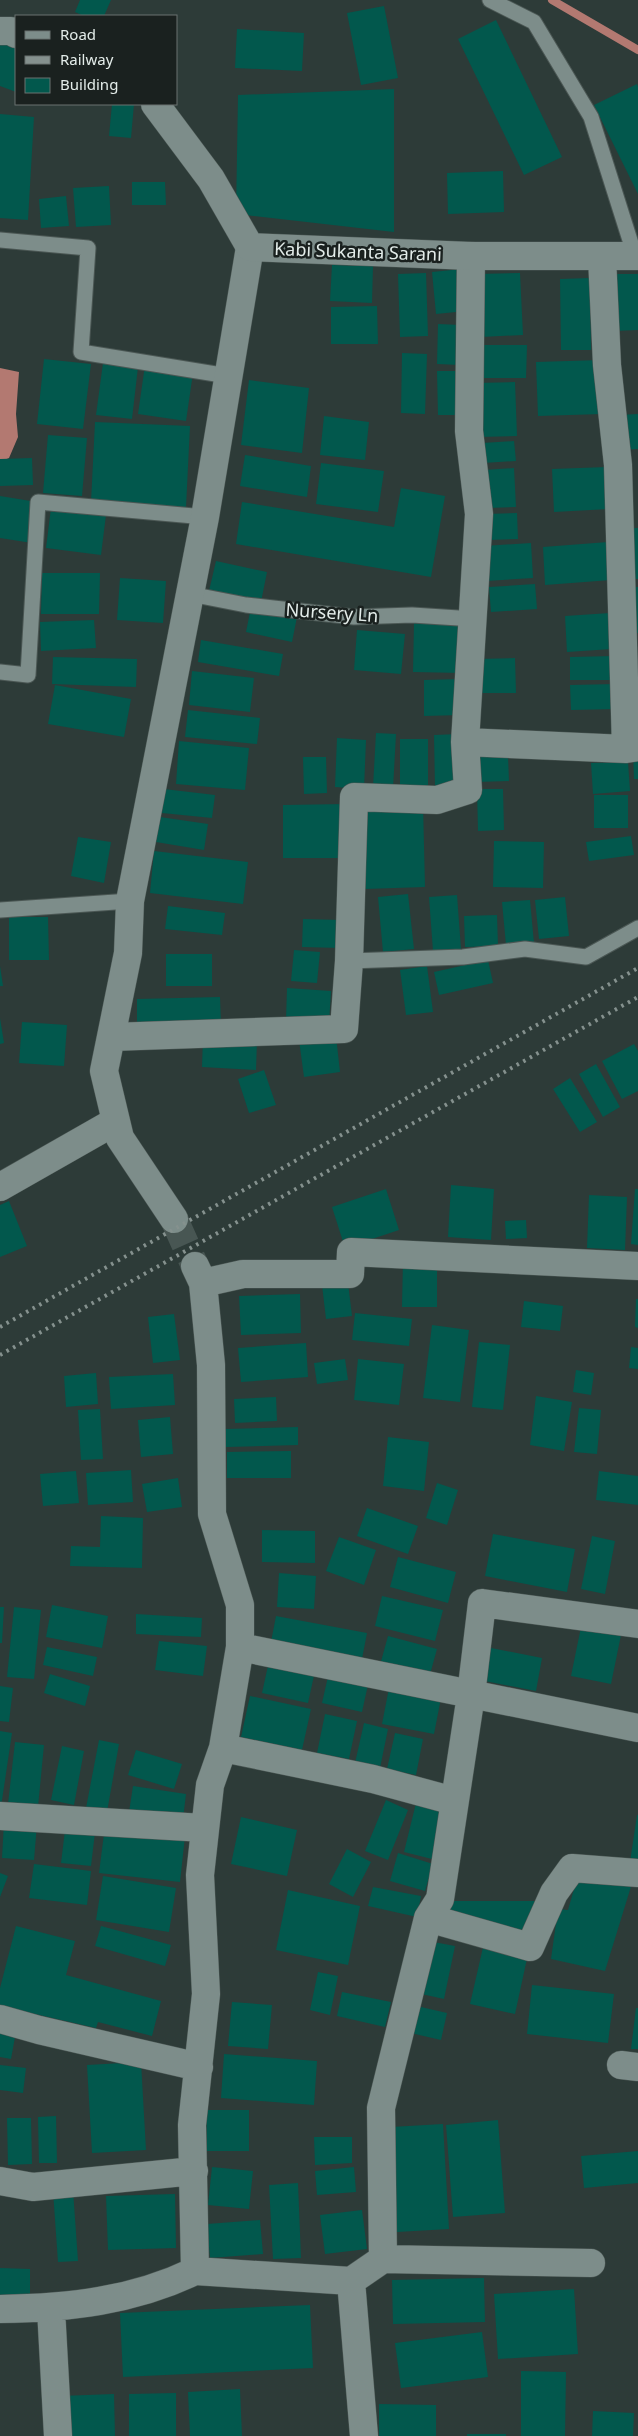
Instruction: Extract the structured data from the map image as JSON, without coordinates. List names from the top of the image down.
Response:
{
  "streets": {
    "street": ["Kabi Sukanta Sarani"],
    "lane": ["Nursery Ln"]
  },
  "legend": ["Road", "Railway", "Building"]
}
